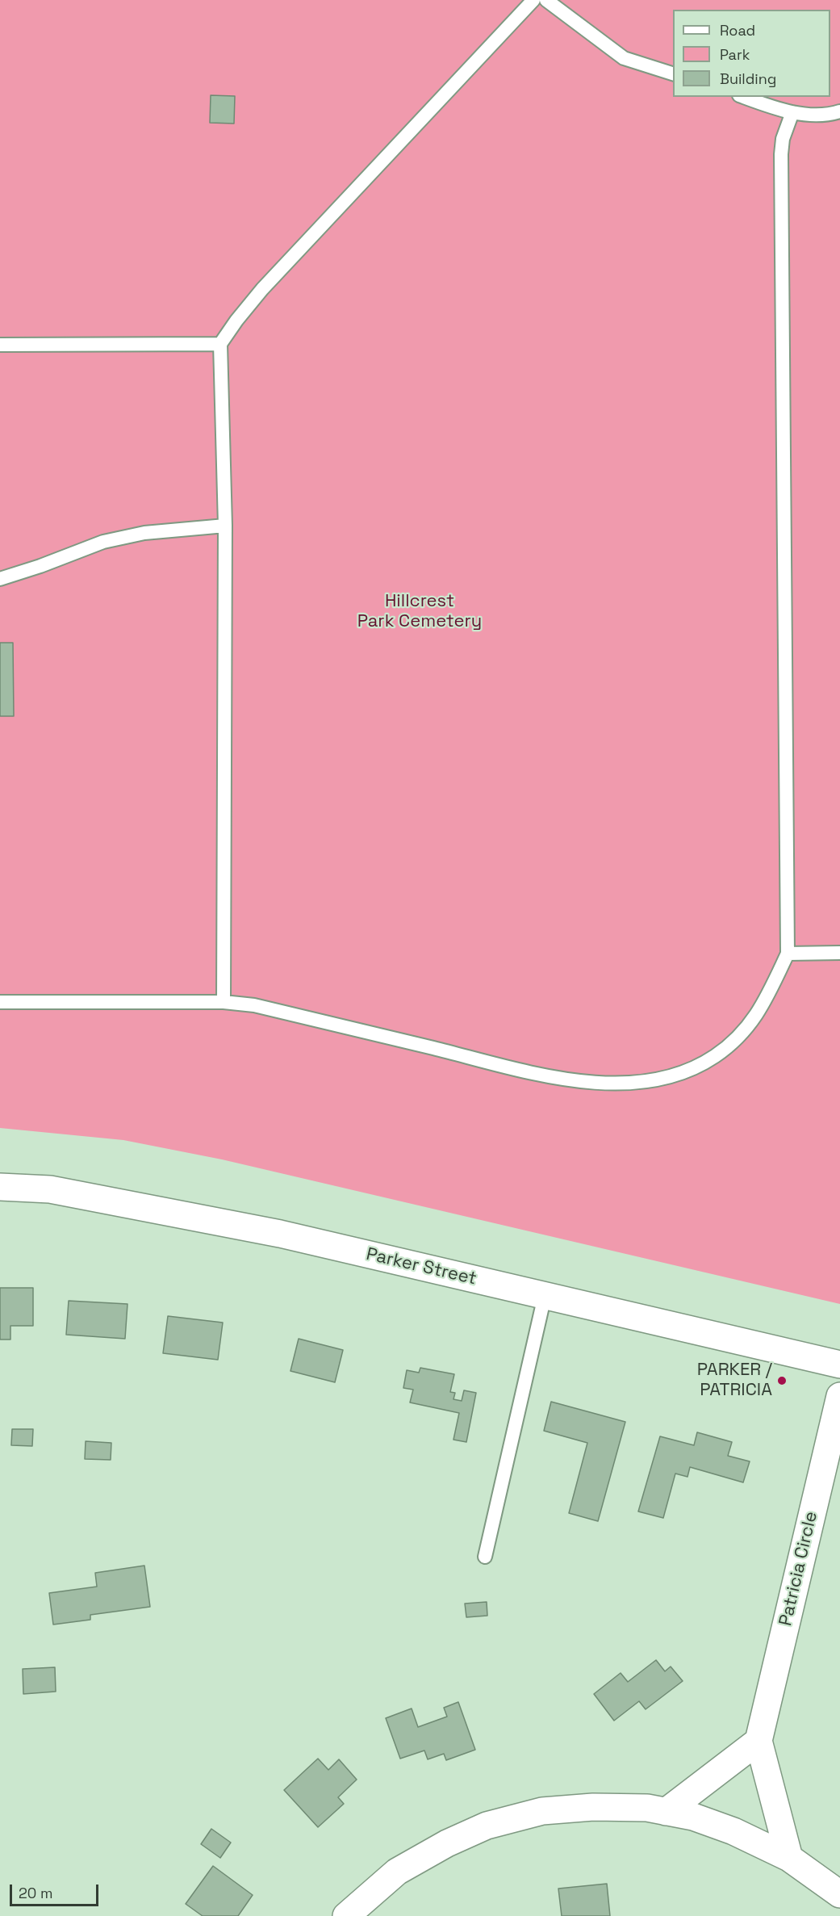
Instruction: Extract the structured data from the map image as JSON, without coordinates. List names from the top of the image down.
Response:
{
  "streets": {
    "street": ["Parker Street", "Patricia Circle"]
  },
  "parks": ["Hillcrest Park Cemetery"],
  "places": ["PARKER / PATRICIA"],
  "legend": ["Road", "Park", "Building"],
  "scale_bar": "20 m"
}
